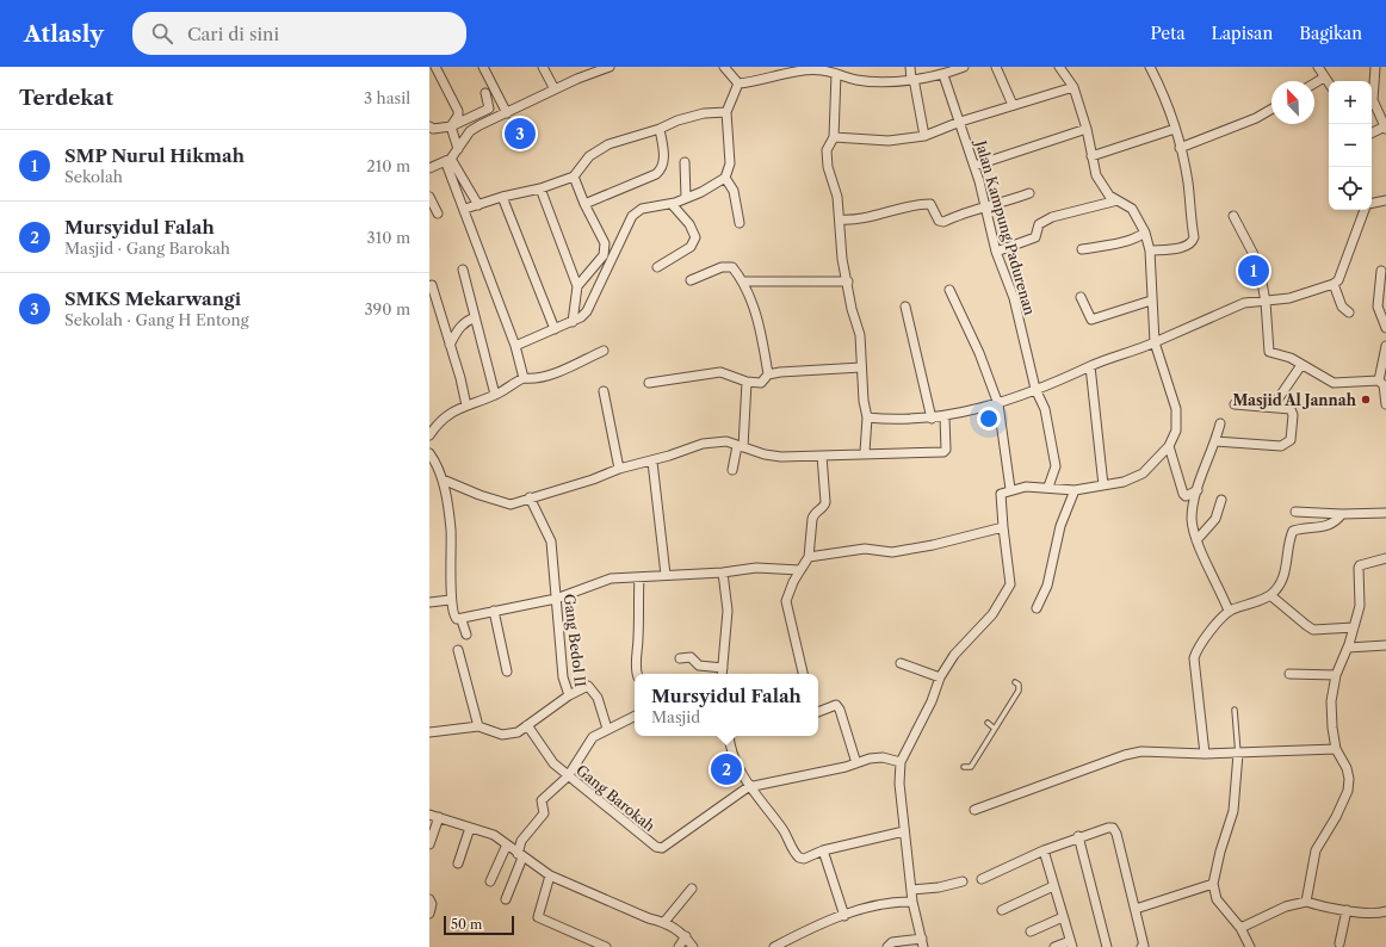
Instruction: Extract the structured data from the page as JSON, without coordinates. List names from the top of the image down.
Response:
{
  "streets": {
    "street": ["Jalan Kampung Padurenan", "Gang Bedol II", "Gang Barokah"]
  },
  "crossings": [
    ["Gang Bedol II", "Gang Barokah"]
  ],
  "places": ["Masjid Al Jannah"],
  "scale_bar": "50 m",
  "north": "top left",
  "page": {
    "header": "Atlasly",
    "search": "Cari di sini",
    "nav": ["Peta", "Lapisan", "Bagikan"],
    "heading": ["Terdekat", "3 hasil"],
    "map_buttons": ["+", "−"],
    "pins": ["3", "1", "2"],
    "list": [
      {
        "mark": "1",
        "name": "SMP Nurul Hikmah",
        "note": "Sekolah",
        "value": "210 m"
      },
      {
        "mark": "2",
        "name": "Mursyidul Falah",
        "note": "Masjid · Gang Barokah",
        "value": "310 m"
      },
      {
        "mark": "3",
        "name": "SMKS Mekarwangi",
        "note": "Sekolah · Gang H Entong",
        "value": "390 m"
      }
    ],
    "popup": ["Mursyidul Falah", "Masjid"],
    "scale": "50 m"
  }
}
